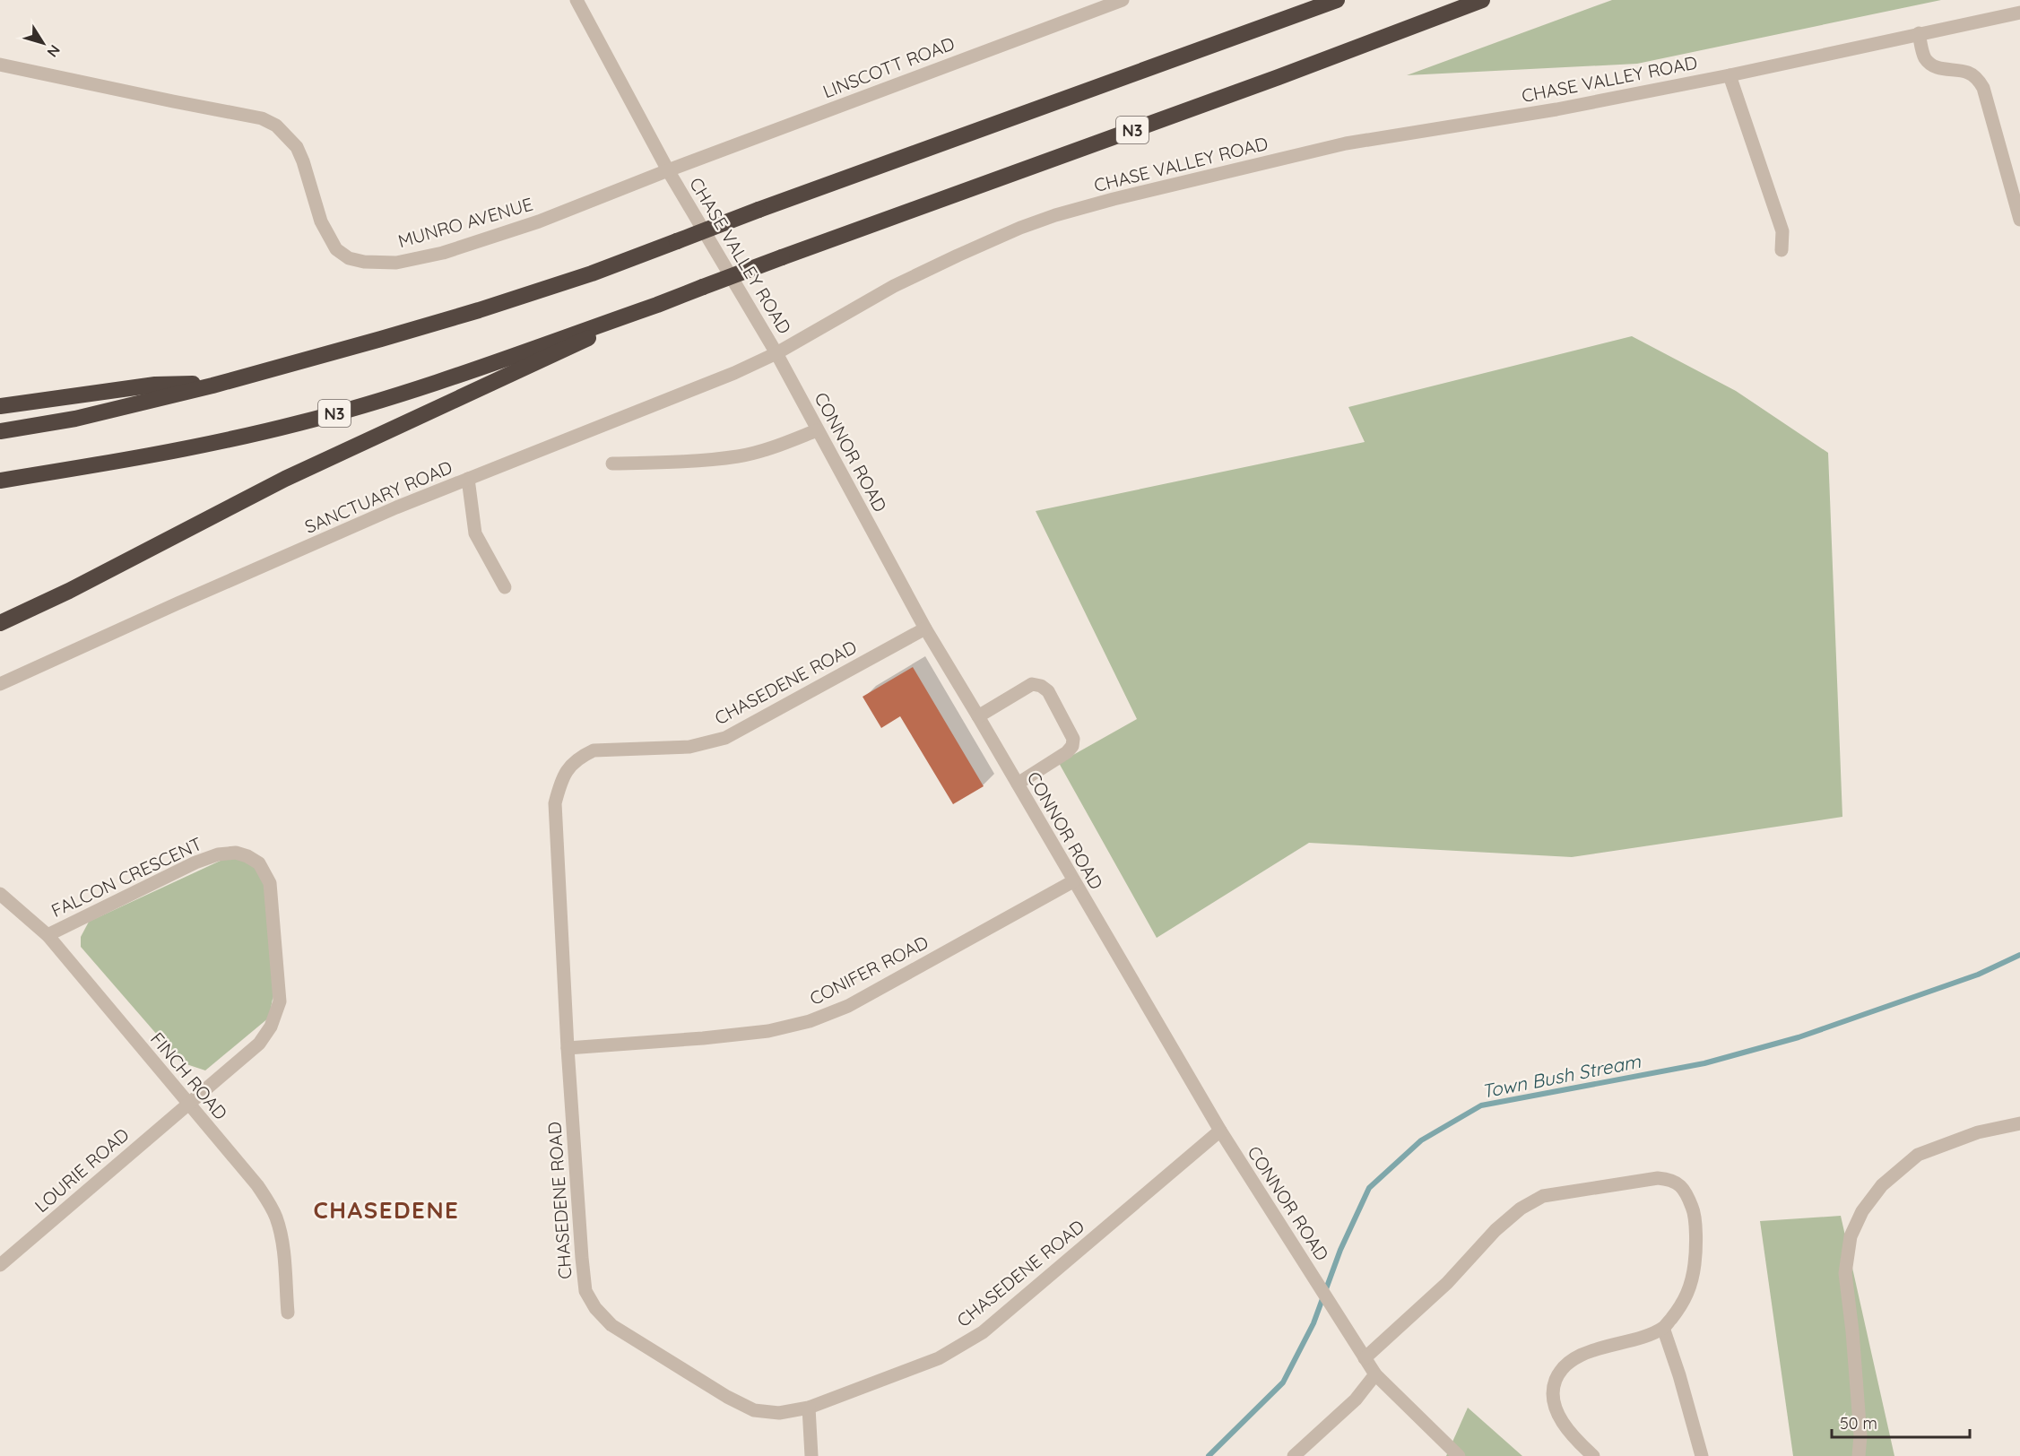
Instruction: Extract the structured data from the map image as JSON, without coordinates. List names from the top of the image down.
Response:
{
  "streets": {
    "highway": ["N3"],
    "street": [
      "LINSCOTT ROAD",
      "CHASE VALLEY ROAD",
      "MUNRO AVENUE",
      "CONNOR ROAD",
      "SANCTUARY ROAD",
      "CHASEDENE ROAD",
      "FALCON CRESCENT",
      "CONIFER ROAD",
      "FINCH ROAD",
      "LOURIE ROAD"
    ]
  },
  "crossings": [
    ["LINSCOTT ROAD", "CHASE VALLEY ROAD"],
    ["LINSCOTT ROAD", "MUNRO AVENUE"],
    ["CHASE VALLEY ROAD", "MUNRO AVENUE"],
    ["CHASE VALLEY ROAD", "CONNOR ROAD"],
    ["CHASE VALLEY ROAD", "SANCTUARY ROAD"],
    ["CONNOR ROAD", "SANCTUARY ROAD"],
    ["CONNOR ROAD", "CHASEDENE ROAD"],
    ["CONNOR ROAD", "CONIFER ROAD"],
    ["CHASEDENE ROAD", "CONIFER ROAD"],
    ["FALCON CRESCENT", "FINCH ROAD"],
    ["FALCON CRESCENT", "LOURIE ROAD"],
    ["FINCH ROAD", "LOURIE ROAD"]
  ],
  "districts": ["CHASEDENE"],
  "water": ["Town Bush Stream"],
  "scale_bar": "50 m",
  "north": "bottom right"
}
